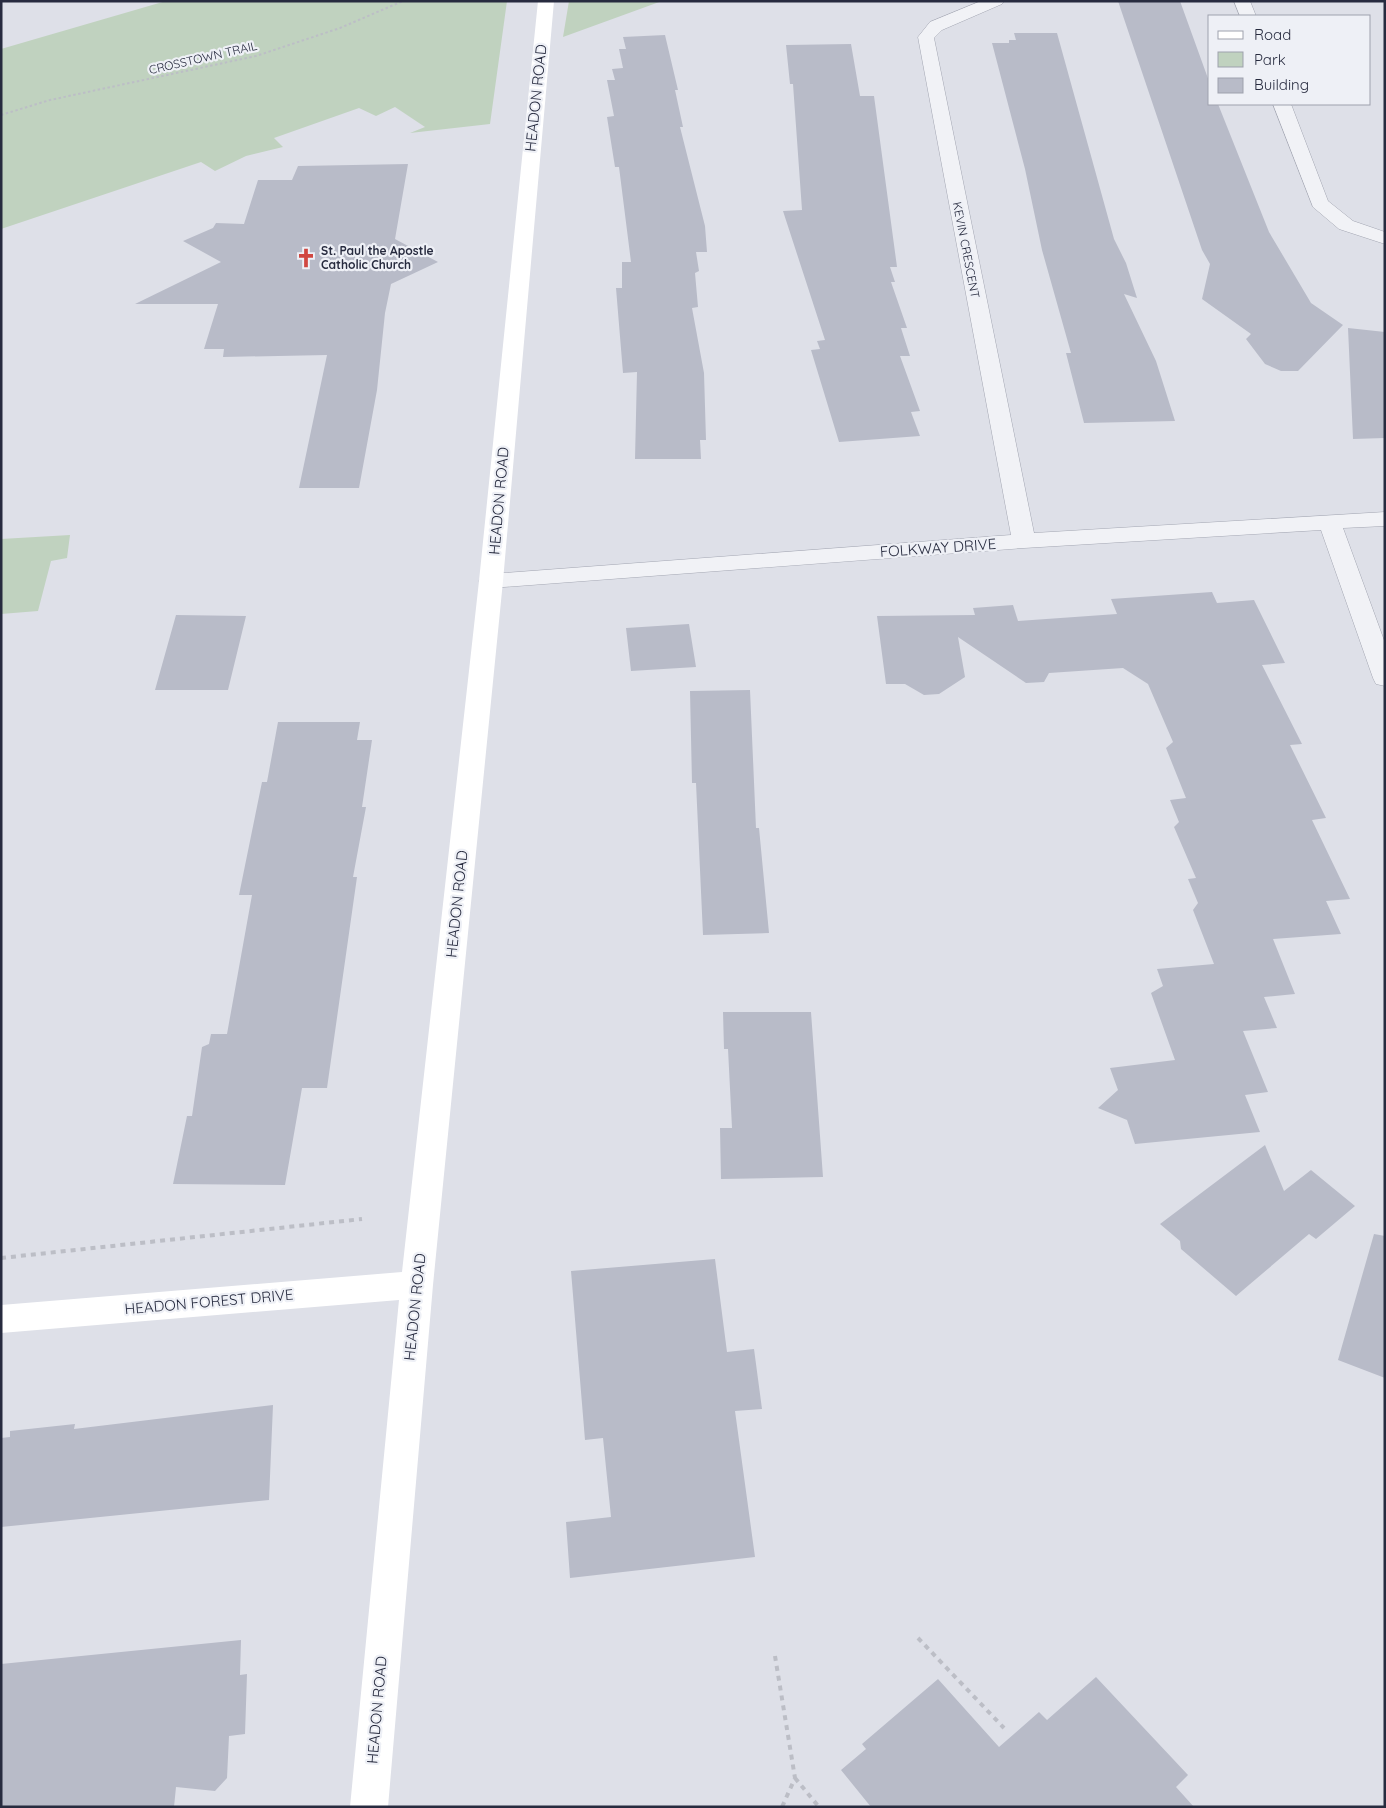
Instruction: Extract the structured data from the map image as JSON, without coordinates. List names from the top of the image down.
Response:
{
  "streets": {
    "street": [
      "HEADON ROAD",
      "KEVIN CRESCENT",
      "FOLKWAY DRIVE",
      "HEADON FOREST DRIVE"
    ],
    "path": ["CROSSTOWN TRAIL"]
  },
  "crossings": [
    ["HEADON ROAD", "FOLKWAY DRIVE"],
    ["HEADON ROAD", "HEADON FOREST DRIVE"],
    ["KEVIN CRESCENT", "FOLKWAY DRIVE"]
  ],
  "places": {
    "church": ["St. Paul the Apostle Catholic Church"]
  },
  "legend": ["Road", "Park", "Building"]
}
